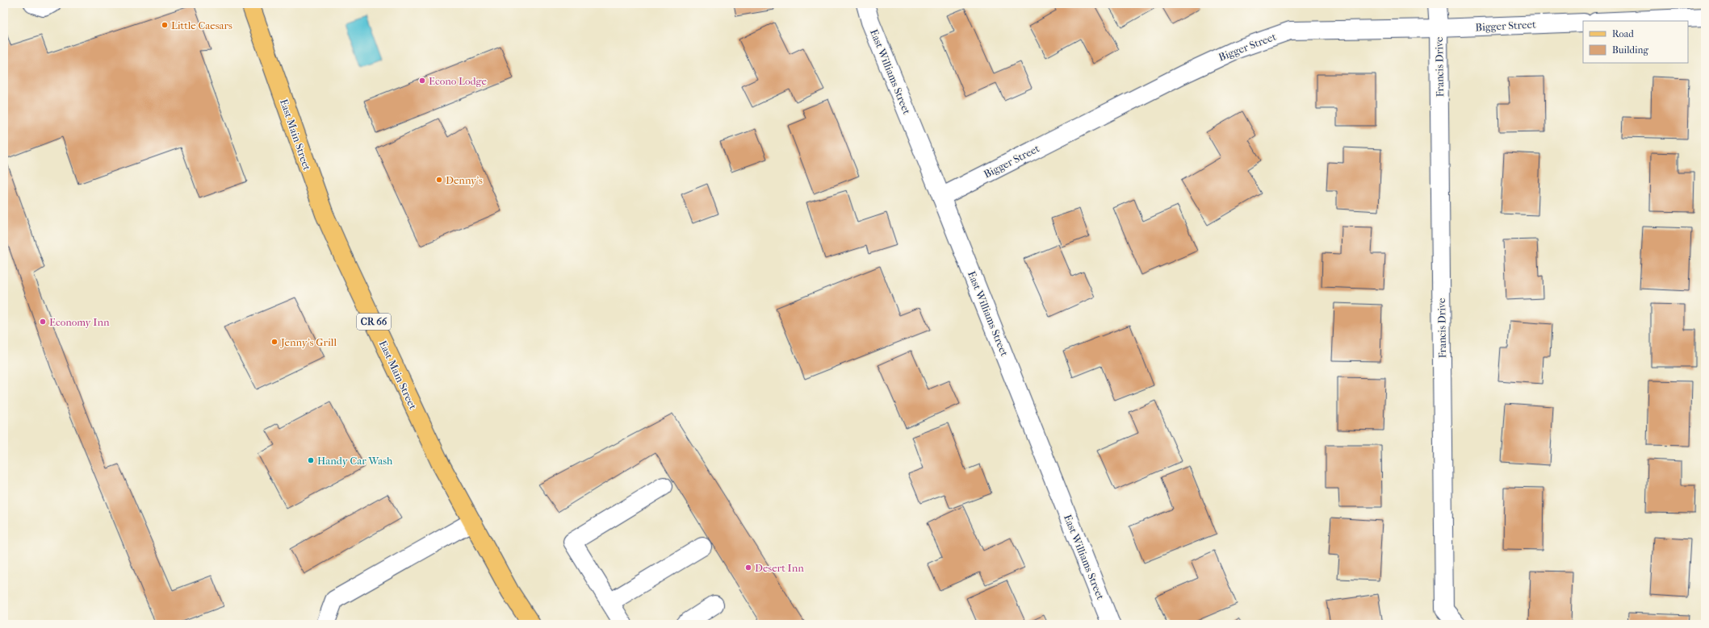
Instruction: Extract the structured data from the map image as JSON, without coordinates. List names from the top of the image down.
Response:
{
  "streets": {
    "main road": ["East Main Street", "CR 66"],
    "street": ["Bigger Street", "Francis Drive", "East Williams Street"]
  },
  "crossings": [
    ["Bigger Street", "Francis Drive"],
    ["Bigger Street", "East Williams Street"]
  ],
  "places": [
    "Little Caesars",
    "Econo Lodge",
    "Denny's",
    "Economy Inn",
    "Jenny's Grill",
    "Handy Car Wash",
    "Desert Inn"
  ],
  "legend": ["Road", "Building"]
}
